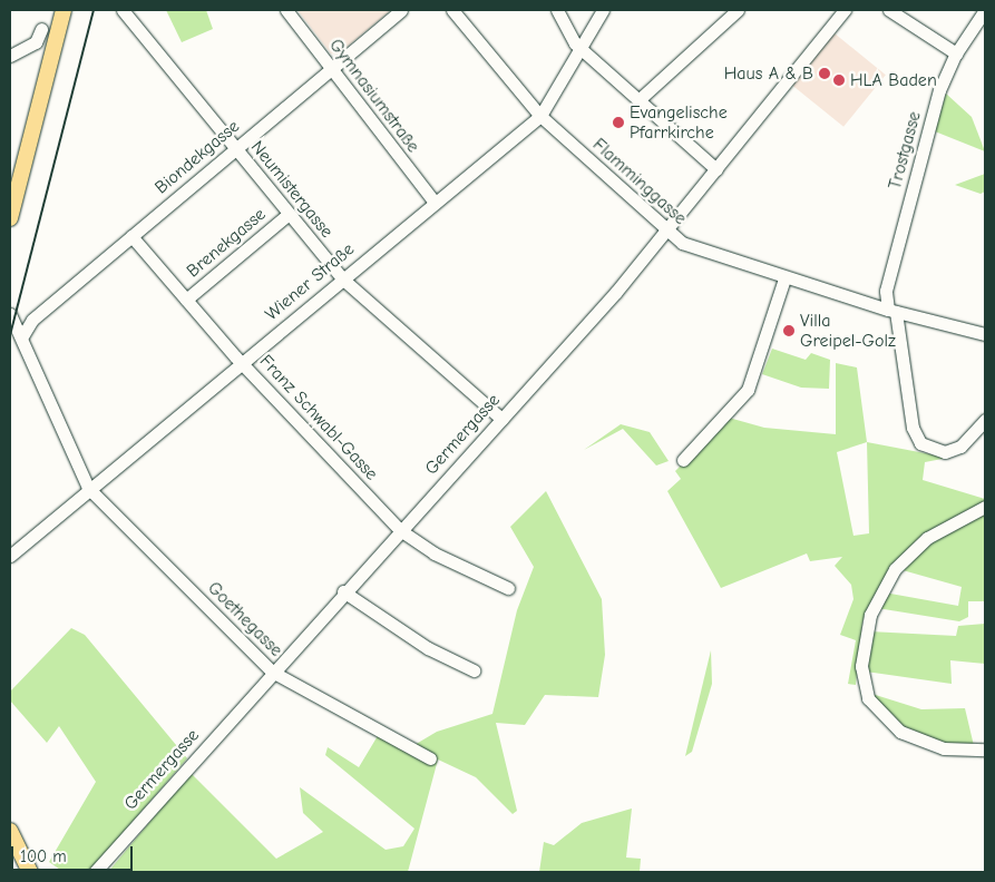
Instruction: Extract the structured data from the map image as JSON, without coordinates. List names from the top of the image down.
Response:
{
  "streets": {
    "street": [
      "Gymnasiumstraße",
      "Trostgasse",
      "Biondekgasse",
      "Flamminggasse",
      "Neumistergasse",
      "Brenekgasse",
      "Wiener Straße",
      "Franz Schwabl-Gasse",
      "Germergasse",
      "Goethegasse"
    ]
  },
  "crossings": [
    ["Gymnasiumstraße", "Biondekgasse"],
    ["Gymnasiumstraße", "Wiener Straße"],
    ["Trostgasse", "Flamminggasse"],
    ["Biondekgasse", "Neumistergasse"],
    ["Biondekgasse", "Franz Schwabl-Gasse"],
    ["Flamminggasse", "Wiener Straße"],
    ["Flamminggasse", "Germergasse"],
    ["Neumistergasse", "Brenekgasse"],
    ["Neumistergasse", "Wiener Straße"],
    ["Neumistergasse", "Germergasse"],
    ["Brenekgasse", "Franz Schwabl-Gasse"],
    ["Wiener Straße", "Franz Schwabl-Gasse"],
    ["Wiener Straße", "Goethegasse"],
    ["Franz Schwabl-Gasse", "Germergasse"],
    ["Germergasse", "Goethegasse"]
  ],
  "places": [
    "Haus A & B",
    "HLA Baden",
    "Evangelische Pfarrkirche",
    "Villa Greipel-Golz"
  ],
  "scale_bar": "100 m"
}
